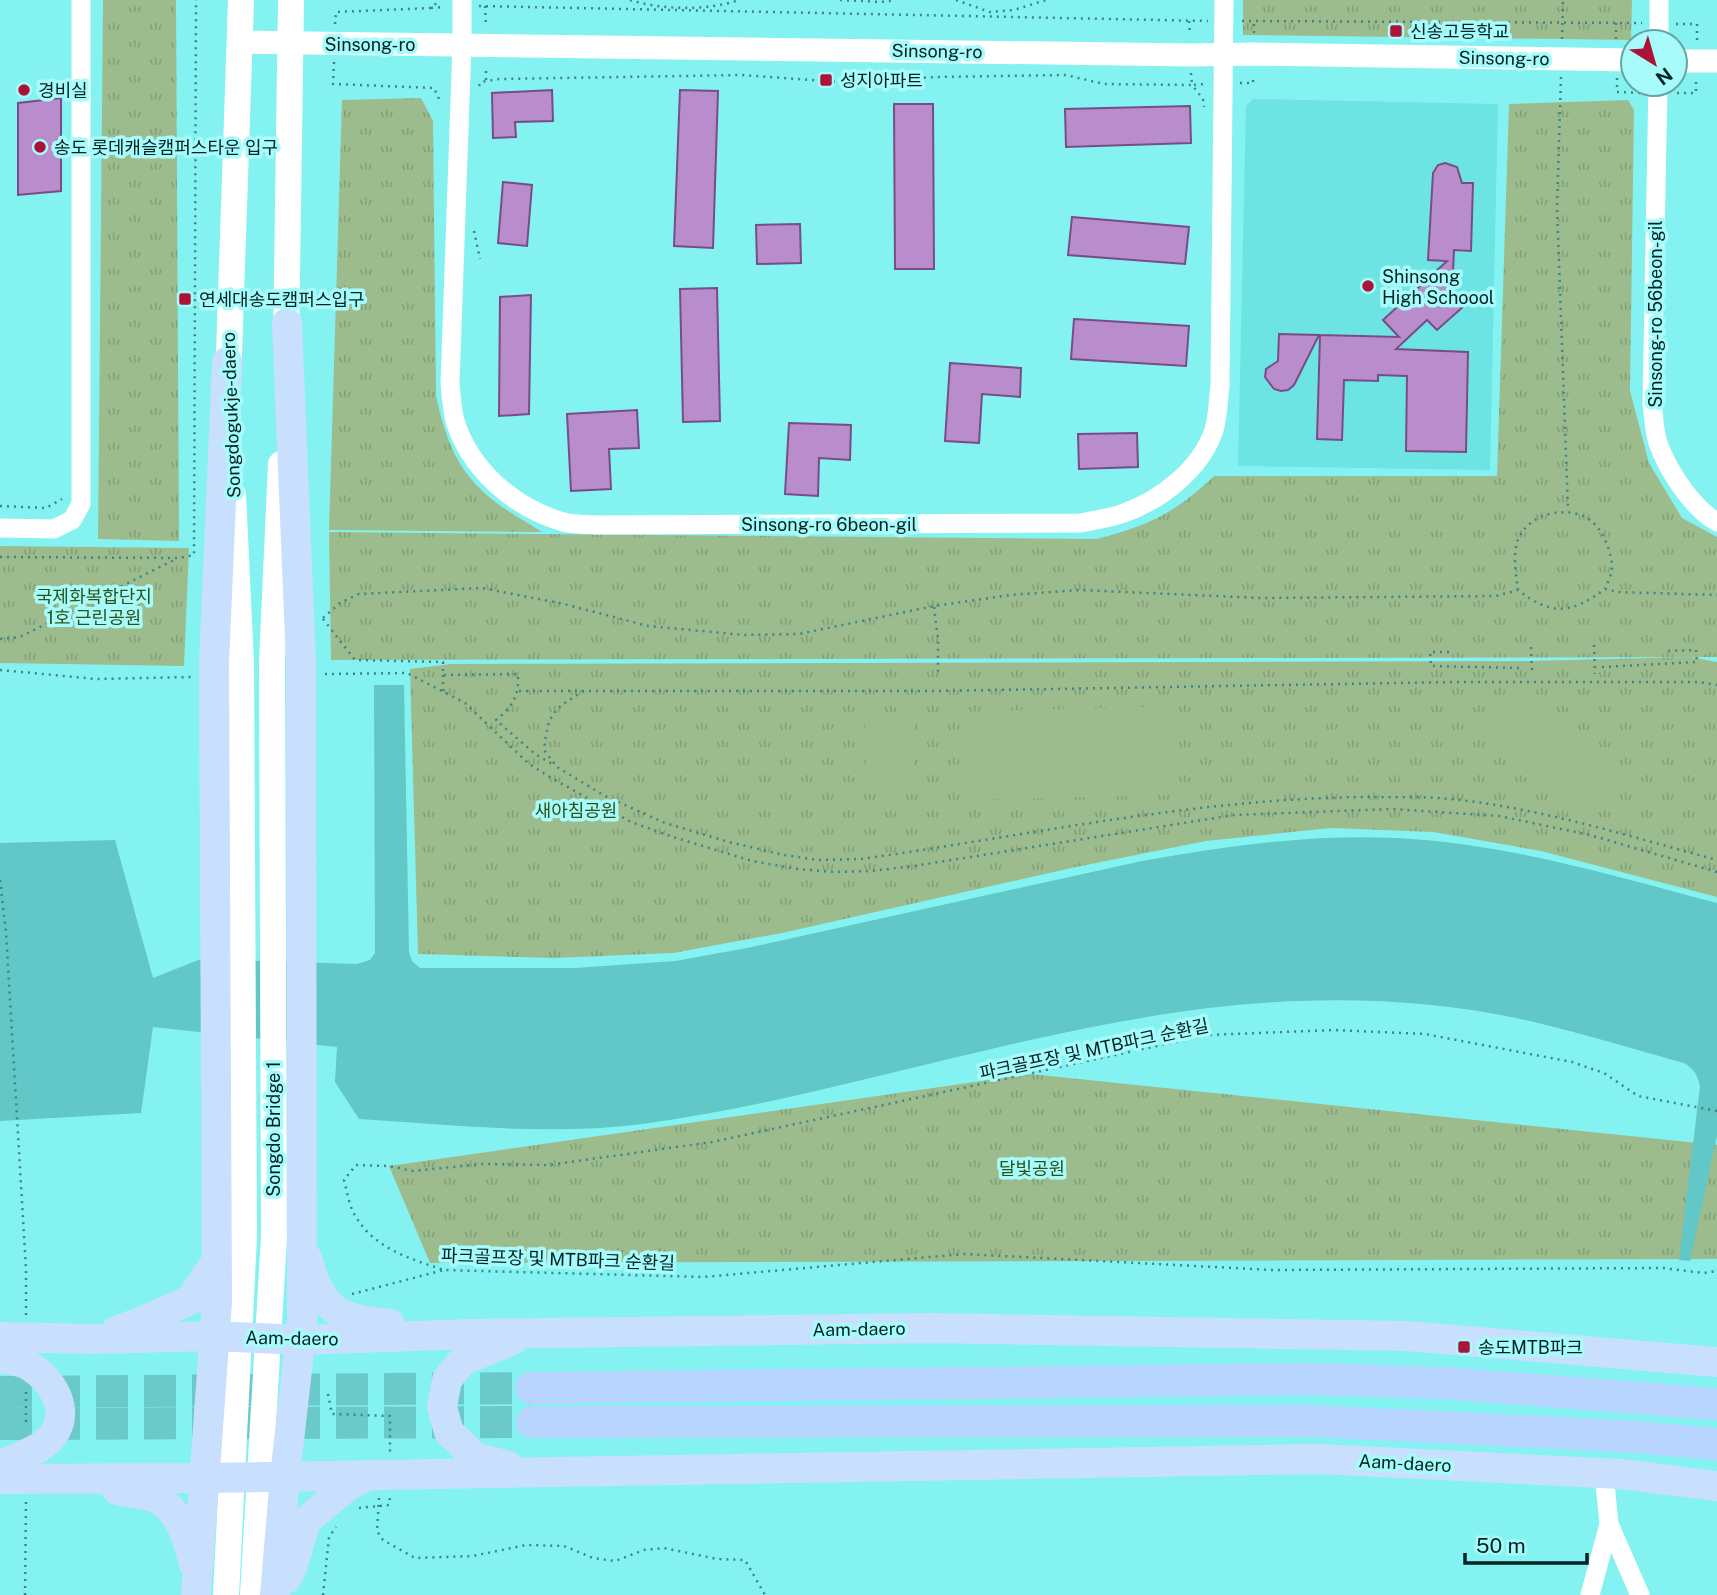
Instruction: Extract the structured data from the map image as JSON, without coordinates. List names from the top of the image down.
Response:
{
  "streets": {
    "main road": ["Songdogukje-daero", "Songdo Bridge 1", "Aam-daero"],
    "street": ["Sinsong-ro", "Sinsong-ro 56beon-gil", "Sinsong-ro 6beon-gil"],
    "path": ["파크골프장 및 MTB파크 순환길"]
  },
  "crossings": [
    ["Sinsong-ro", "Songdogukje-daero"],
    ["Sinsong-ro", "Sinsong-ro 6beon-gil"]
  ],
  "parks": ["국제화복합단지 1호 근린공원", "새아침공원", "달빛공원"],
  "places": {
    "transit": [
      "신송고등학교",
      "성지아파트",
      "연세대송도캠퍼스입구",
      "송도MTB파크"
    ],
    "other": ["경비실", "송도 롯데캐슬캠퍼스타운 입구", "Shinsong High Schoool"]
  },
  "scale_bar": "50 m",
  "north": "bottom right"
}
